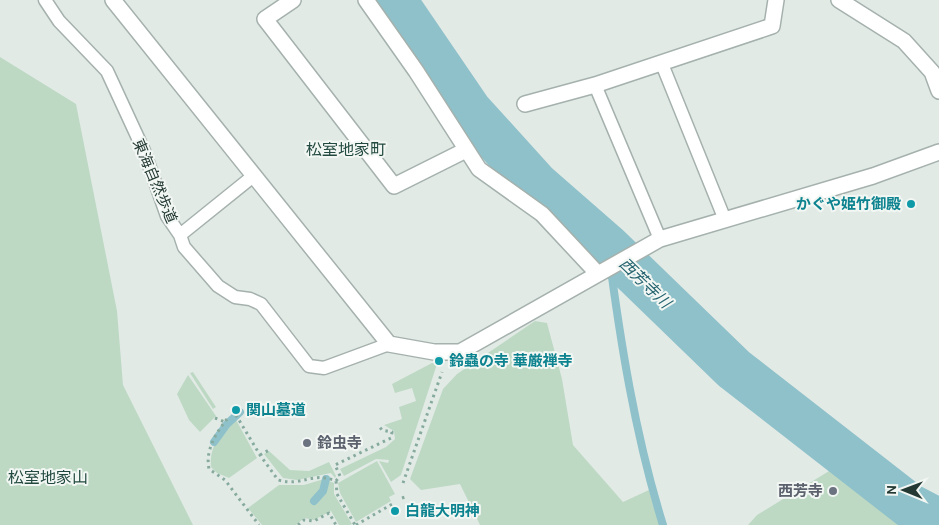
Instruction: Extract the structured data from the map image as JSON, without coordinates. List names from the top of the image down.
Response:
{
  "streets": {
    "lane": ["東海自然歩道"]
  },
  "districts": ["松室地家町", "松室地家山"],
  "water": ["西芳寺川"],
  "places": [
    "かぐや姫竹御殿",
    "鈴蟲の寺 華厳禅寺",
    "関山墓道",
    "鈴虫寺",
    "西芳寺",
    "白龍大明神"
  ],
  "north": "left"
}
